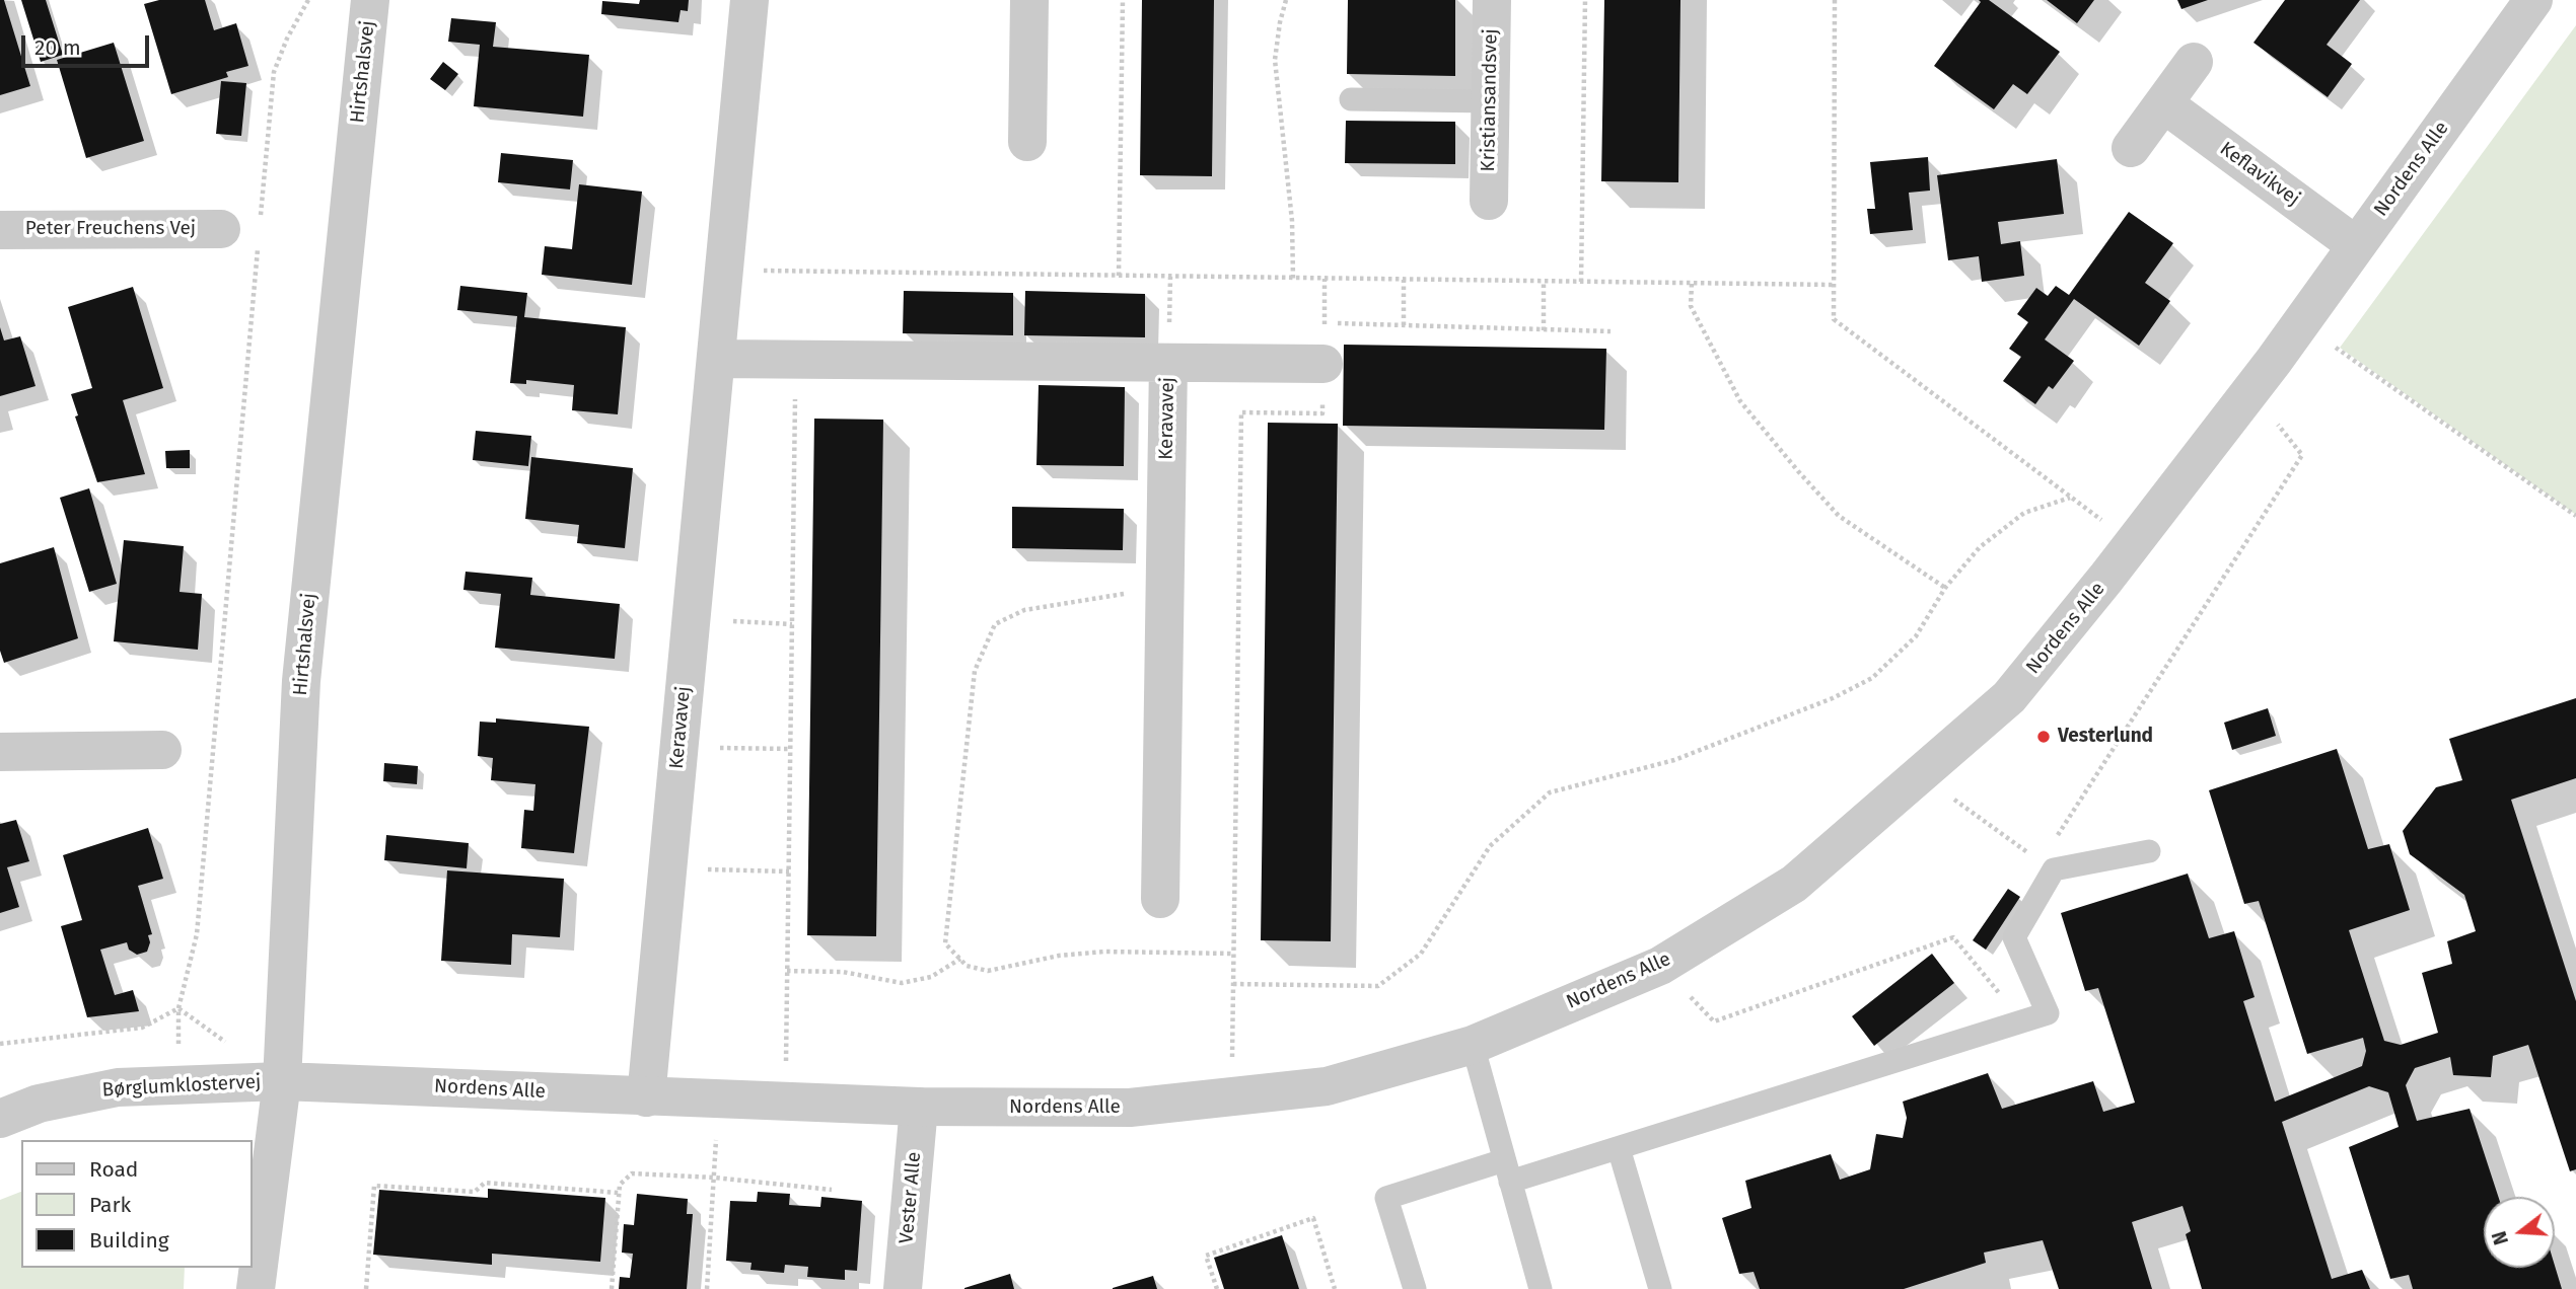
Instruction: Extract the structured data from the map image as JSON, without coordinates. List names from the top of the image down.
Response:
{
  "streets": {
    "street": [
      "Hirtshalsvej",
      "Kristiansandsvej",
      "Nordens Alle",
      "Keflavikvej",
      "Peter Freuchens Vej",
      "Keravavej",
      "Børglumklostervej",
      "Vester Alle"
    ]
  },
  "crossings": [
    ["Hirtshalsvej", "Nordens Alle"],
    ["Hirtshalsvej", "Børglumklostervej"],
    ["Nordens Alle", "Keflavikvej"],
    ["Nordens Alle", "Keravavej"],
    ["Nordens Alle", "Børglumklostervej"],
    ["Nordens Alle", "Vester Alle"]
  ],
  "places": ["Vesterlund"],
  "legend": ["Road", "Park", "Building"],
  "scale_bar": "20 m",
  "north": "left"
}
